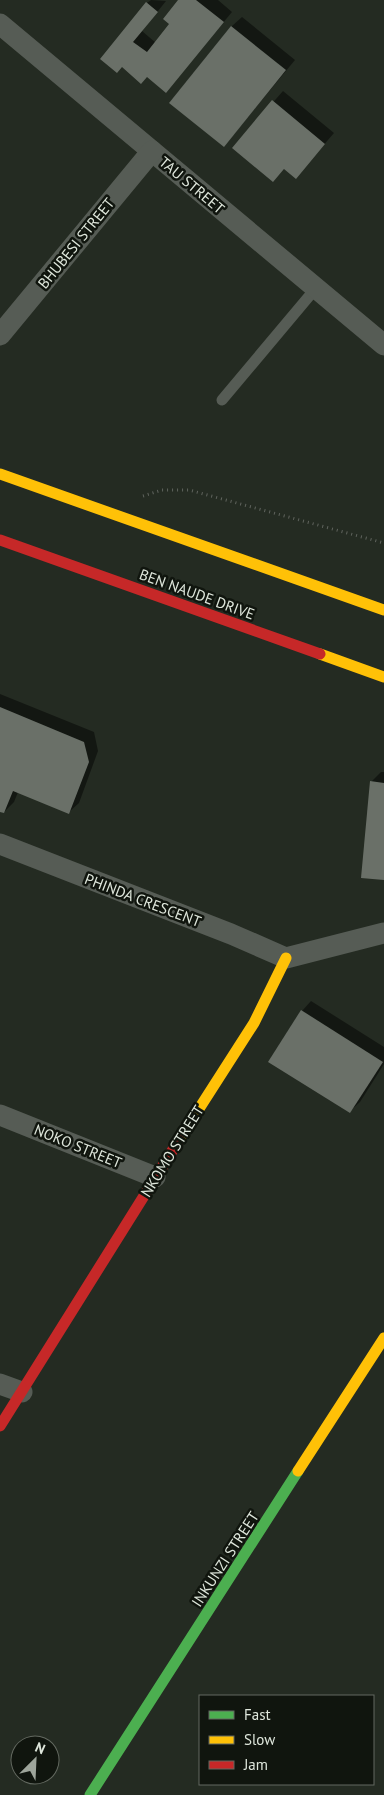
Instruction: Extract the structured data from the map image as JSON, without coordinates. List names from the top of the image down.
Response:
{
  "streets": {
    "street": [
      "TAU STREET",
      "BHUBESI STREET",
      "BEN NAUDE DRIVE",
      "PHINDA CRESCENT",
      "NOKO STREET",
      "NKOMO STREET",
      "INKUNZI STREET"
    ]
  },
  "crossings": [
    ["TAU STREET", "BHUBESI STREET"],
    ["PHINDA CRESCENT", "NKOMO STREET"],
    ["NOKO STREET", "NKOMO STREET"]
  ],
  "legend": ["Fast", "Slow", "Jam"],
  "north": "top right"
}
